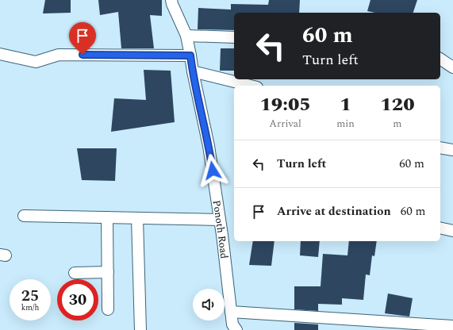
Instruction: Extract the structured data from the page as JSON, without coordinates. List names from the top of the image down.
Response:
{
  "streets": {
    "street": ["Ponoth Road"]
  },
  "page": {
    "turn": ["60 m", "Turn left"],
    "eta": [
      "19:05",
      "Arrival",
      "1",
      "min",
      "120",
      "m"
    ],
    "list": [
      {
        "name": "Turn left",
        "value": "60 m"
      },
      {
        "name": "Arrive at destination",
        "value": "60 m"
      }
    ],
    "speed": "25 km/h",
    "limit": "30"
  }
}
